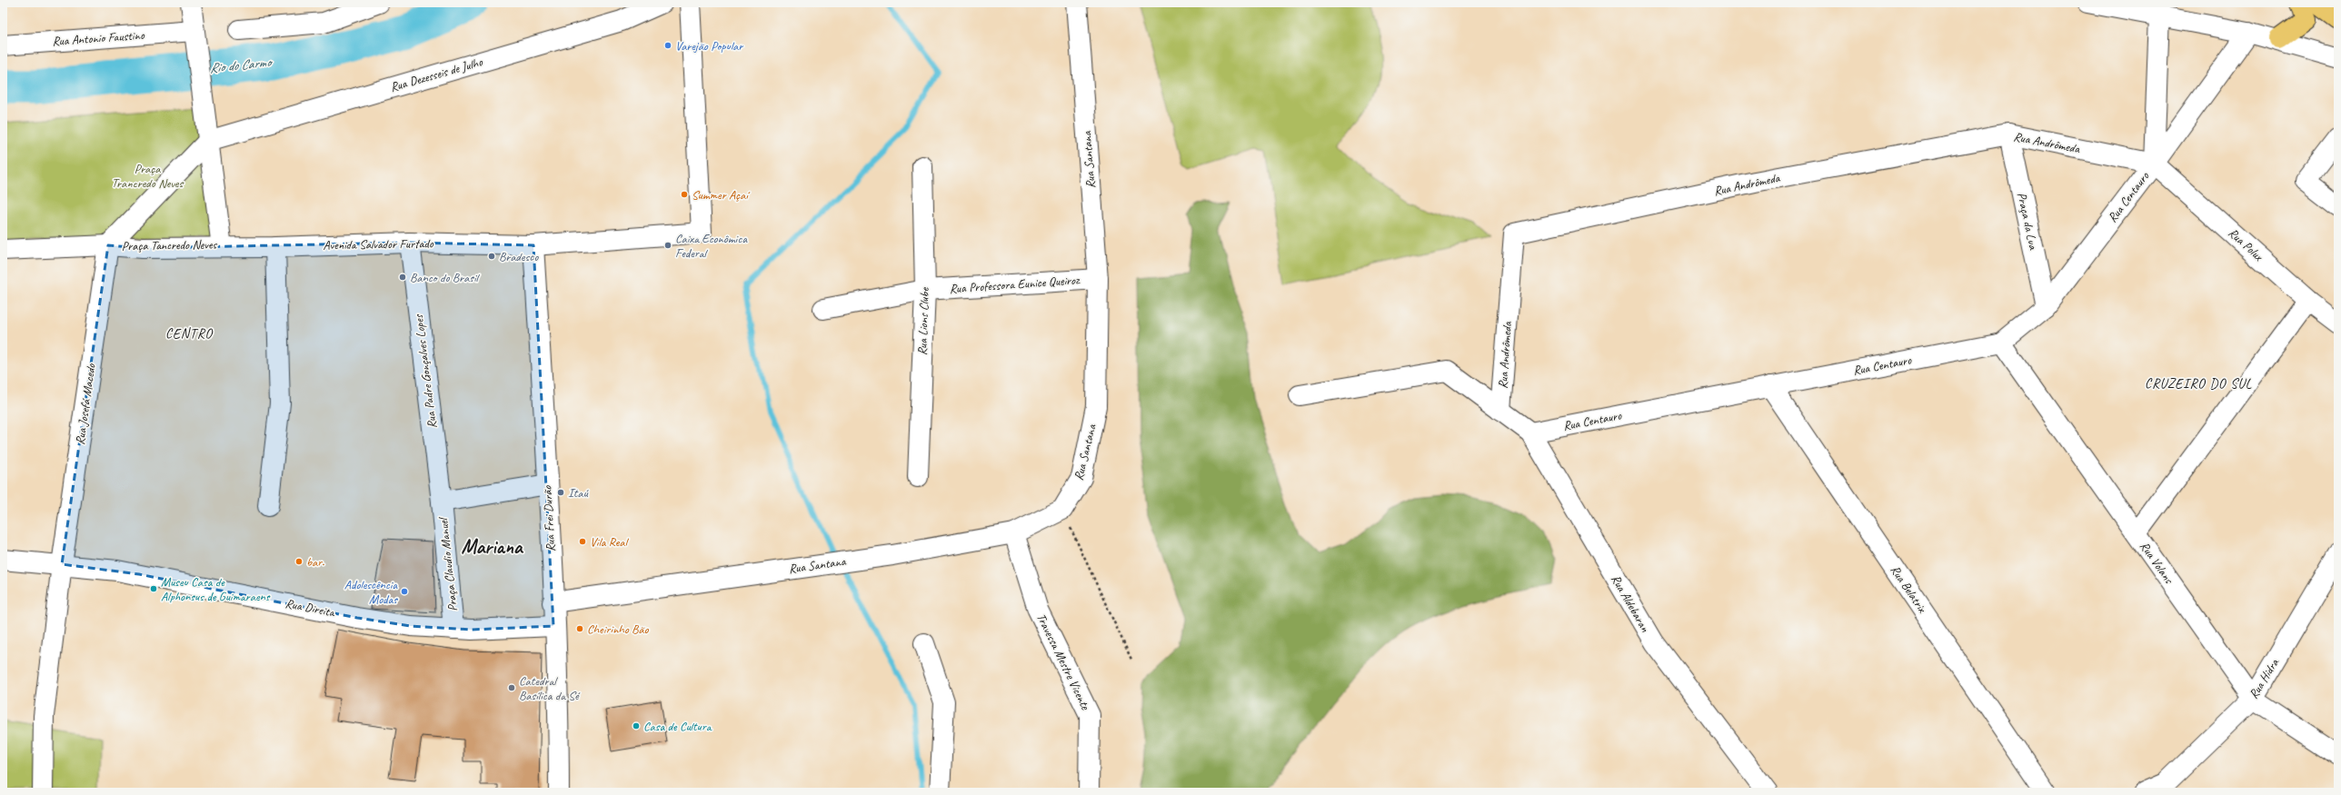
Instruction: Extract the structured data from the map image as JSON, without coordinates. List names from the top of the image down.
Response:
{
  "streets": {
    "street": [
      "Rua Antonio Faustino",
      "Rua Dezesseis de Julho",
      "Rua Andrômeda",
      "Rua Santana",
      "Rua Centauro",
      "Praça da Lua",
      "Avenida Salvador Furtado",
      "Rua Polux",
      "Praça Tancredo Neves",
      "Rua Professora Eunice Queiroz",
      "Rua Lions Clube",
      "Rua Padre Gonçalves Lopes",
      "Rua Josefá Macedo",
      "Rua Frei Durão",
      "Rua Volans",
      "Praça Claudio Manuel",
      "Rua Belatrix",
      "Rua Aldebaran",
      "Rua Direita",
      "Travessa Mestre Vicente",
      "Rua Hidra"
    ]
  },
  "crossings": [
    ["Rua Dezesseis de Julho", "Praça Tancredo Neves"],
    ["Rua Andrômeda", "Rua Centauro"],
    ["Rua Andrômeda", "Praça da Lua"],
    ["Rua Andrômeda", "Rua Polux"],
    ["Rua Andrômeda", "Rua Aldebaran"],
    ["Rua Santana", "Rua Professora Eunice Queiroz"],
    ["Rua Santana", "Rua Frei Durão"],
    ["Rua Santana", "Travessa Mestre Vicente"],
    ["Rua Centauro", "Praça da Lua"],
    ["Rua Centauro", "Rua Polux"],
    ["Rua Centauro", "Rua Volans"],
    ["Rua Centauro", "Rua Belatrix"],
    ["Rua Centauro", "Rua Aldebaran"],
    ["Avenida Salvador Furtado", "Praça Tancredo Neves"],
    ["Avenida Salvador Furtado", "Rua Padre Gonçalves Lopes"],
    ["Avenida Salvador Furtado", "Rua Frei Durão"],
    ["Praça Tancredo Neves", "Rua Josefá Macedo"],
    ["Rua Professora Eunice Queiroz", "Rua Lions Clube"],
    ["Rua Padre Gonçalves Lopes", "Praça Claudio Manuel"],
    ["Rua Josefá Macedo", "Rua Direita"],
    ["Rua Frei Durão", "Rua Direita"],
    ["Rua Volans", "Rua Hidra"],
    ["Praça Claudio Manuel", "Rua Direita"]
  ],
  "districts": ["CENTRO", "CRUZEIRO DO SUL", "Mariana"],
  "water": ["Rio do Carmo"],
  "parks": ["Praça Trancredo Neves"],
  "places": [
    "Varejão Popular",
    "Summer Açaí",
    "Caixa Econômica Federal",
    "Bradesco",
    "Banco do Brasil",
    "Itaú",
    "Vila Real",
    "bar.",
    "Museu Casa de Alphonsus de Guimaraens",
    "Adolescência Modas",
    "Cheirinho Bão",
    "Catedral Basílica da Sé",
    "Casa de Cultura"
  ]
}
